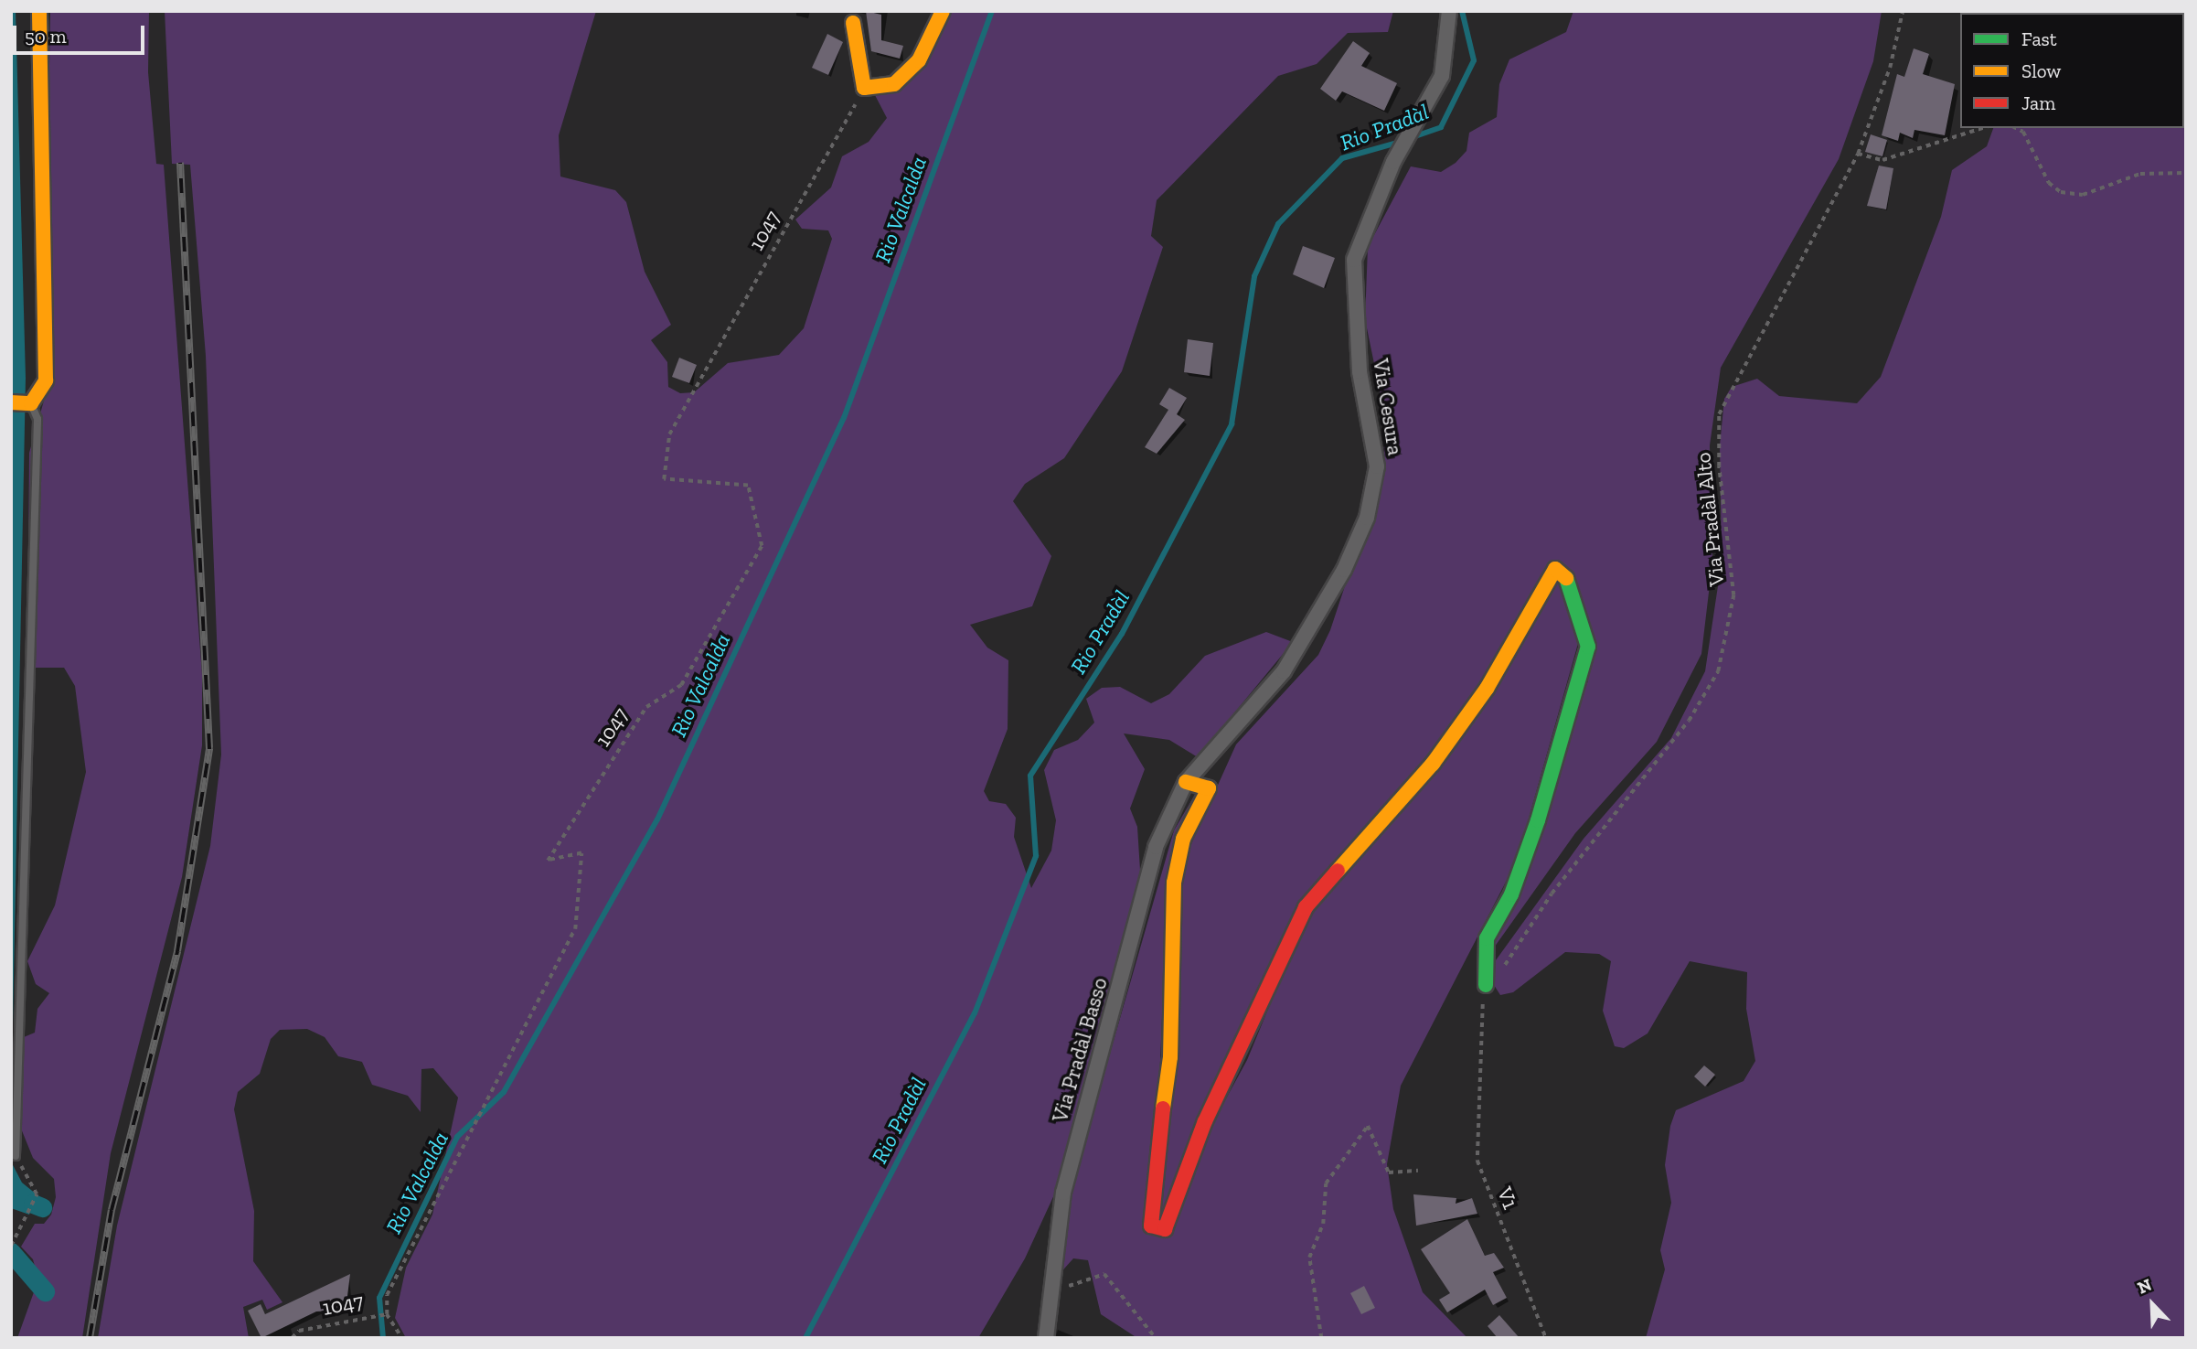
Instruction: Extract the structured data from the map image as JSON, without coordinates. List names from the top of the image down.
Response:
{
  "streets": {
    "street": ["Via Cesura", "Via Pradàl Basso"],
    "path": ["1047", "Via Pradàl Alto", "V1"]
  },
  "crossings": [
    ["Via Cesura", "Via Pradàl Basso"],
    ["Via Pradàl Alto", "V1"]
  ],
  "water": ["Rio Pradàl", "Rio Valcalda"],
  "legend": ["Fast", "Slow", "Jam"],
  "scale_bar": "50 m",
  "north": "top left"
}
